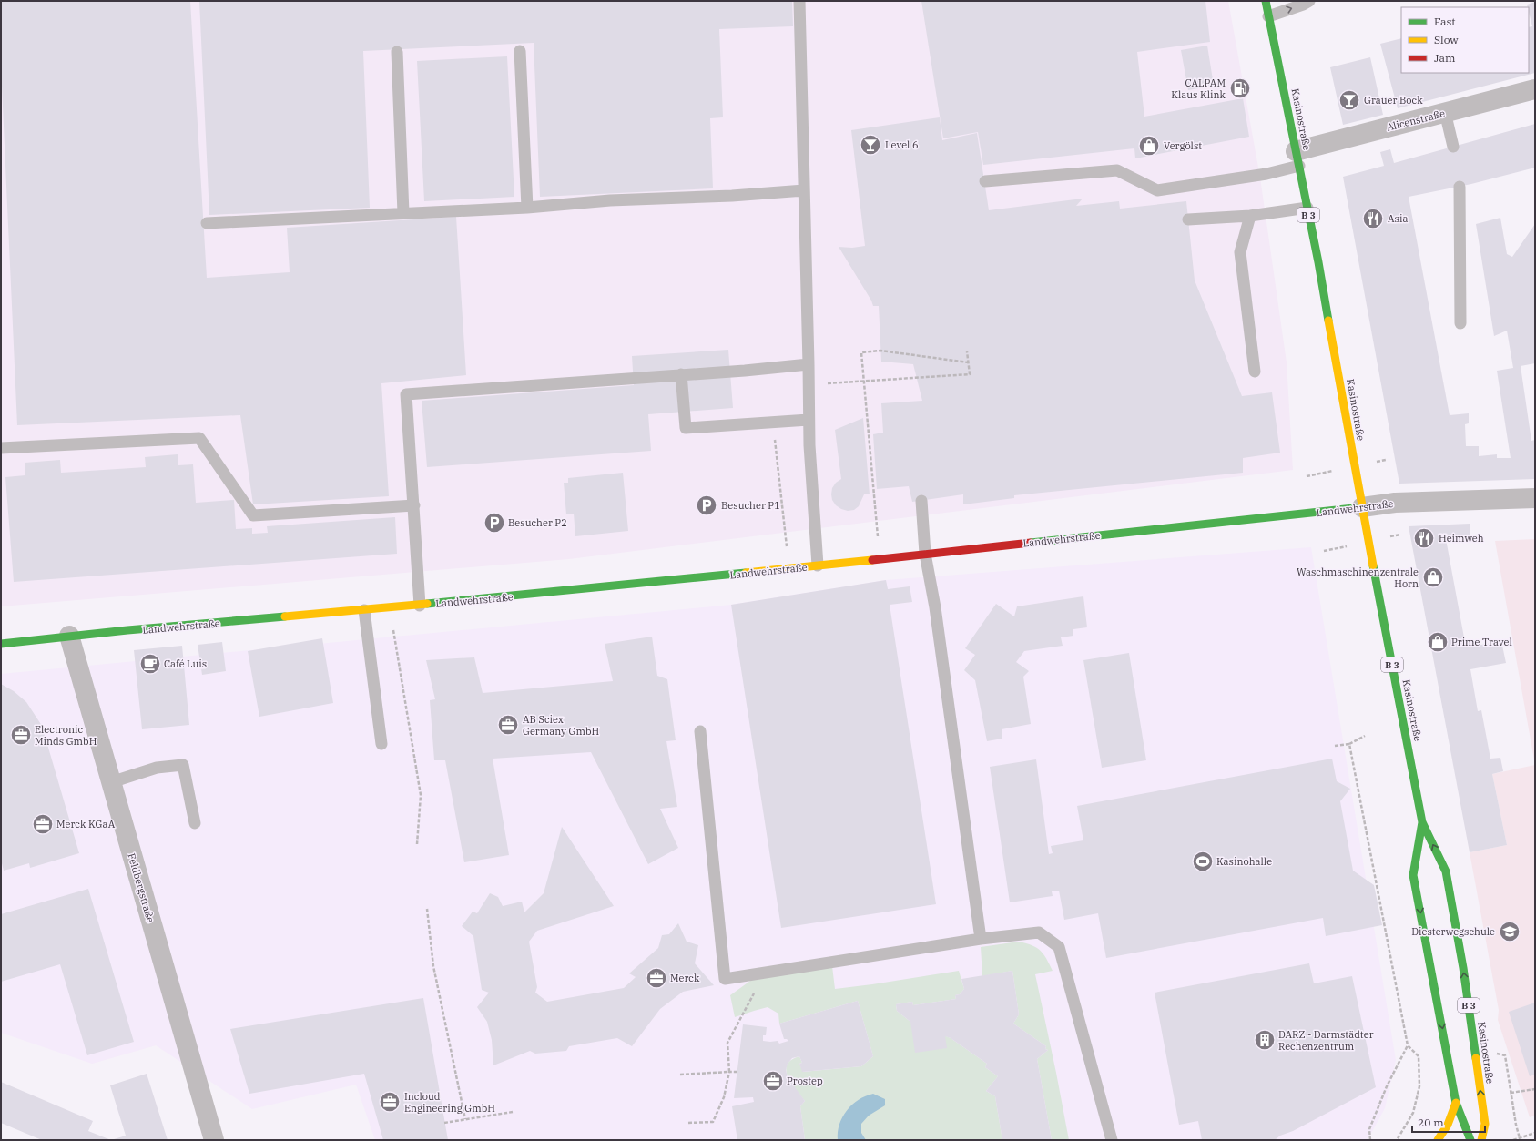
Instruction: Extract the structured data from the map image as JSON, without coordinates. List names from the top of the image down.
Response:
{
  "streets": {
    "main road": ["Kasinostraße", "B 3", "Landwehrstraße"],
    "street": ["Alicenstraße", "Feldbergstraße"]
  },
  "crossings": [
    ["Kasinostraße", "Alicenstraße"],
    ["Kasinostraße", "Landwehrstraße"],
    ["Landwehrstraße", "Feldbergstraße"]
  ],
  "places": {
    "fuel station": ["CALPAM Klaus Klink"],
    "bar": ["Grauer Bock", "Level 6"],
    "shop": ["Vergölst", "Waschmaschinenzentrale Horn", "Prime Travel"],
    "restaurant": ["Asia", "Heimweh"],
    "parking": ["Besucher P1", "Besucher P2"],
    "cafe": ["Café Luis"],
    "office": [
      "AB Sciex Germany GmbH",
      "Electronic Minds GmbH",
      "Merck KGaA",
      "Merck",
      "Prostep",
      "Incloud Engineering GmbH"
    ],
    "sports": ["Kasinohalle"],
    "school or university": ["Diesterwegschule"],
    "building": ["DARZ - Darmstädter Rechenzentrum"]
  },
  "legend": ["Fast", "Slow", "Jam"],
  "scale_bar": "20 m"
}
